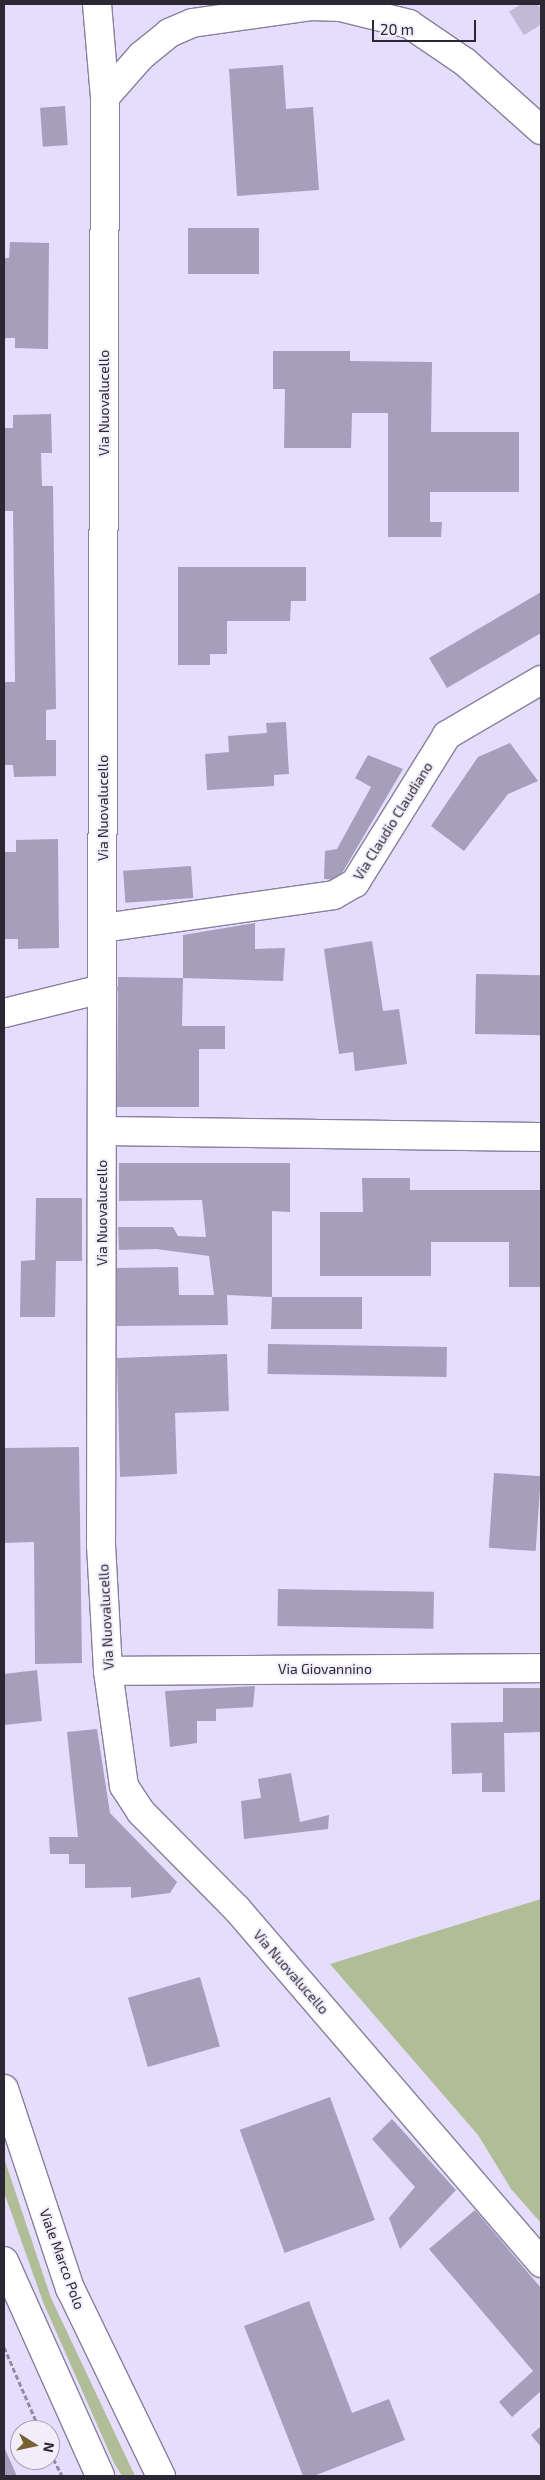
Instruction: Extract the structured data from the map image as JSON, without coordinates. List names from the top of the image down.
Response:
{
  "streets": {
    "main road": [
      "Via Nuovalucello",
      "Via Claudio Claudiano",
      "Via Giovannino",
      "Viale Marco Polo"
    ]
  },
  "crossings": [
    ["Via Nuovalucello", "Via Claudio Claudiano"],
    ["Via Nuovalucello", "Via Giovannino"]
  ],
  "scale_bar": "20 m",
  "north": "right"
}
